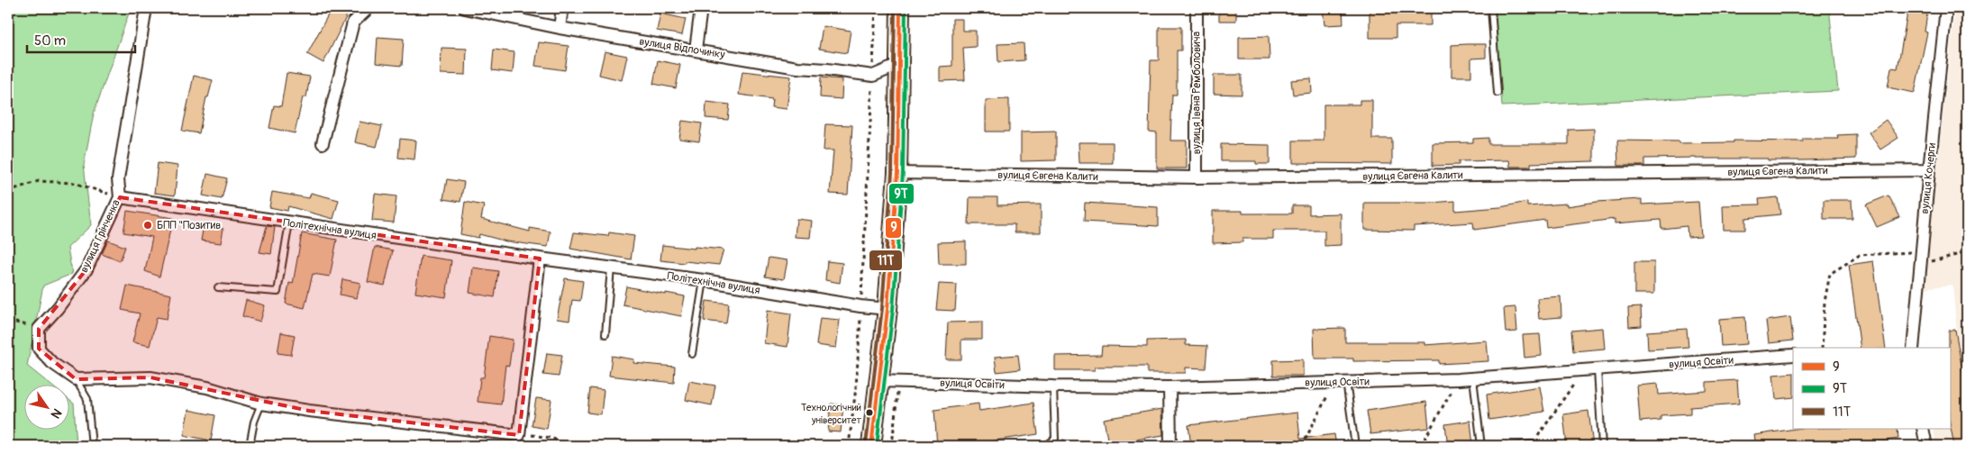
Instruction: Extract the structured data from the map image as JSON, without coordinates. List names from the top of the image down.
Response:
{
  "streets": {
    "street": [
      "вулиця Відпочинку",
      "вулиця Івана Ремболовича",
      "вулиця Євгена Калити",
      "вулиця Кочерги",
      "Політехнічна вулиця",
      "вулиця Грінченка",
      "вулиця Освіти"
    ]
  },
  "crossings": [
    ["вулиця Івана Ремболовича", "вулиця Євгена Калити"],
    ["вулиця Євгена Калити", "вулиця Кочерги"],
    ["Політехнічна вулиця", "вулиця Грінченка"]
  ],
  "places": ["БПП \"Позитив", "Технологічний університет"],
  "lines": ["transit line 9", "transit line 9Т", "transit line 11Т"],
  "legend": ["9", "9Т", "11Т"],
  "scale_bar": "50 m",
  "north": "bottom right"
}
